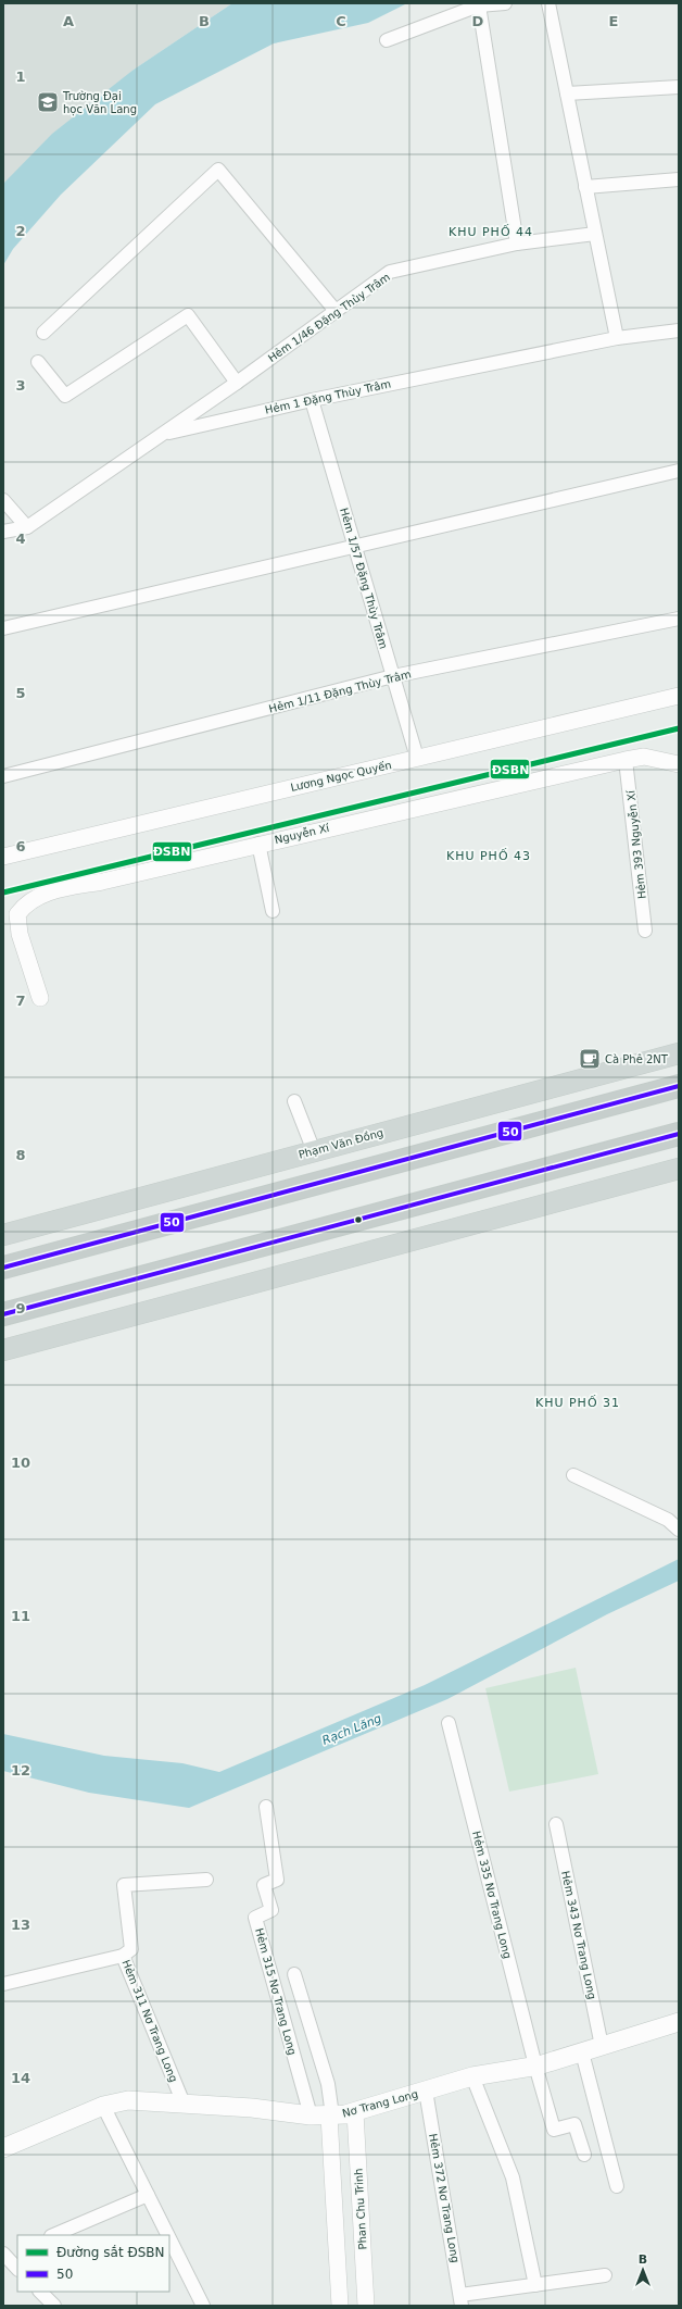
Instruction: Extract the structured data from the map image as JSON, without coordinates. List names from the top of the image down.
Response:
{
  "streets": {
    "main road": ["Phạm Văn Đồng", "Nơ Trang Long"],
    "street": [
      "Hẻm 1/46 Đặng Thùy Trâm",
      "Hẻm 1 Đặng Thùy Trâm",
      "Hẻm 1/57 Đặng Thùy Trâm",
      "Hẻm 1/11 Đặng Thùy Trâm",
      "Lương Ngọc Quyến",
      "Nguyễn Xí",
      "Hẻm 393 Nguyễn Xí",
      "Hẻm 335 Nơ Trang Long",
      "Hẻm 343 Nơ Trang Long",
      "Hẻm 315 Nơ Trang Long",
      "Hẻm 311 Nơ Trang Long",
      "Hẻm 372 Nơ Trang Long",
      "Phan Chu Trinh"
    ]
  },
  "crossings": [
    ["Hẻm 1/46 Đặng Thùy Trâm", "Hẻm 1 Đặng Thùy Trâm"],
    ["Hẻm 1 Đặng Thùy Trâm", "Hẻm 1/57 Đặng Thùy Trâm"],
    ["Hẻm 1/57 Đặng Thùy Trâm", "Hẻm 1/11 Đặng Thùy Trâm"],
    ["Hẻm 1/57 Đặng Thùy Trâm", "Lương Ngọc Quyến"],
    ["Nguyễn Xí", "Hẻm 393 Nguyễn Xí"],
    ["Hẻm 335 Nơ Trang Long", "Nơ Trang Long"],
    ["Hẻm 343 Nơ Trang Long", "Nơ Trang Long"],
    ["Hẻm 315 Nơ Trang Long", "Nơ Trang Long"],
    ["Hẻm 311 Nơ Trang Long", "Nơ Trang Long"],
    ["Nơ Trang Long", "Hẻm 372 Nơ Trang Long"],
    ["Nơ Trang Long", "Phan Chu Trinh"]
  ],
  "districts": ["KHU PHỐ 44", "KHU PHỐ 43", "KHU PHỐ 31"],
  "water": ["Rạch Lăng"],
  "places": {
    "school or university": ["Trường Đại học Văn Lang"],
    "cafe": ["Cà Phê 2NT"]
  },
  "lines": ["rail line ĐSBN", "transit line 50"],
  "legend": ["Đường sắt ĐSBN", "50"],
  "north": "top",
  "grid": {
    "columns": [
      "A",
      "B",
      "C",
      "D",
      "E"
    ],
    "rows": [
      "1",
      "2",
      "3",
      "4",
      "5",
      "6",
      "7",
      "8",
      "9",
      "10",
      "11",
      "12",
      "13",
      "14"
    ]
  }
}
